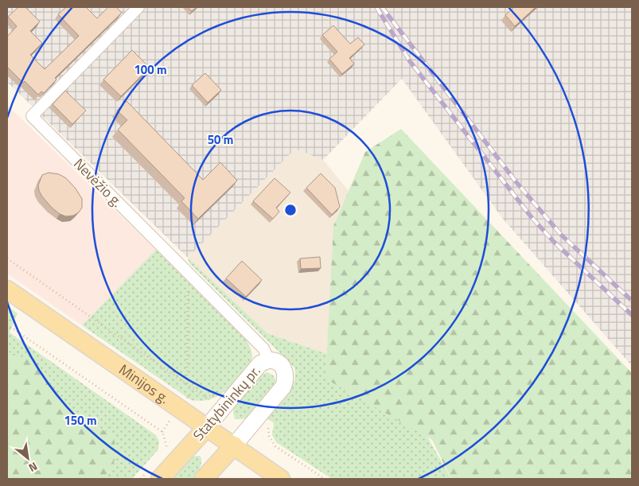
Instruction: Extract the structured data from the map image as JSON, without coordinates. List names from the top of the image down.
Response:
{
  "streets": {
    "main road": ["Minijos g.", "Statybininkų pr."],
    "street": ["Nevėžio g."]
  },
  "crossings": [
    ["Nevėžio g.", "Statybininkų pr."],
    ["Minijos g.", "Statybininkų pr."]
  ],
  "north": "bottom right",
  "rings": ["100 m", "50 m", "150 m"]
}
